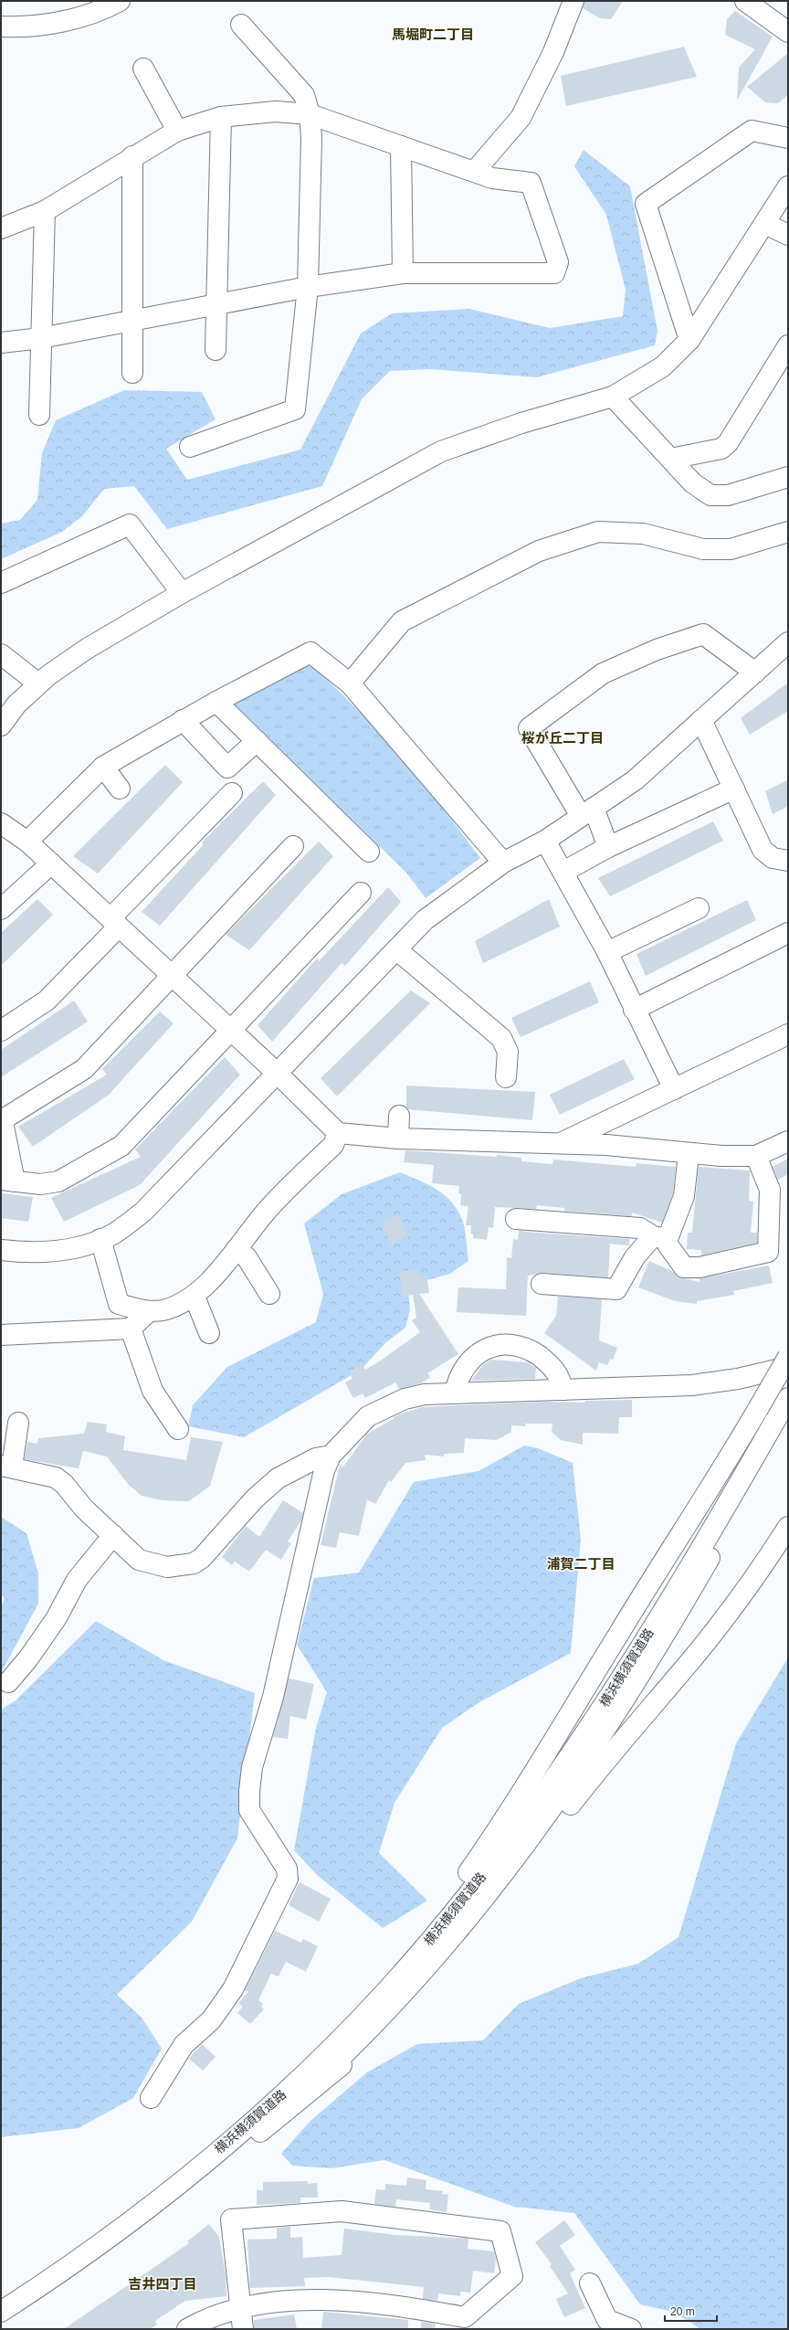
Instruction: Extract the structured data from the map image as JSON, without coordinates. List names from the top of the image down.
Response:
{
  "streets": {
    "main road": ["横浜横須賀道路"]
  },
  "districts": [
    "馬堀町二丁目",
    "桜が丘二丁目",
    "浦賀二丁目",
    "吉井四丁目"
  ],
  "scale_bar": "20 m"
}
